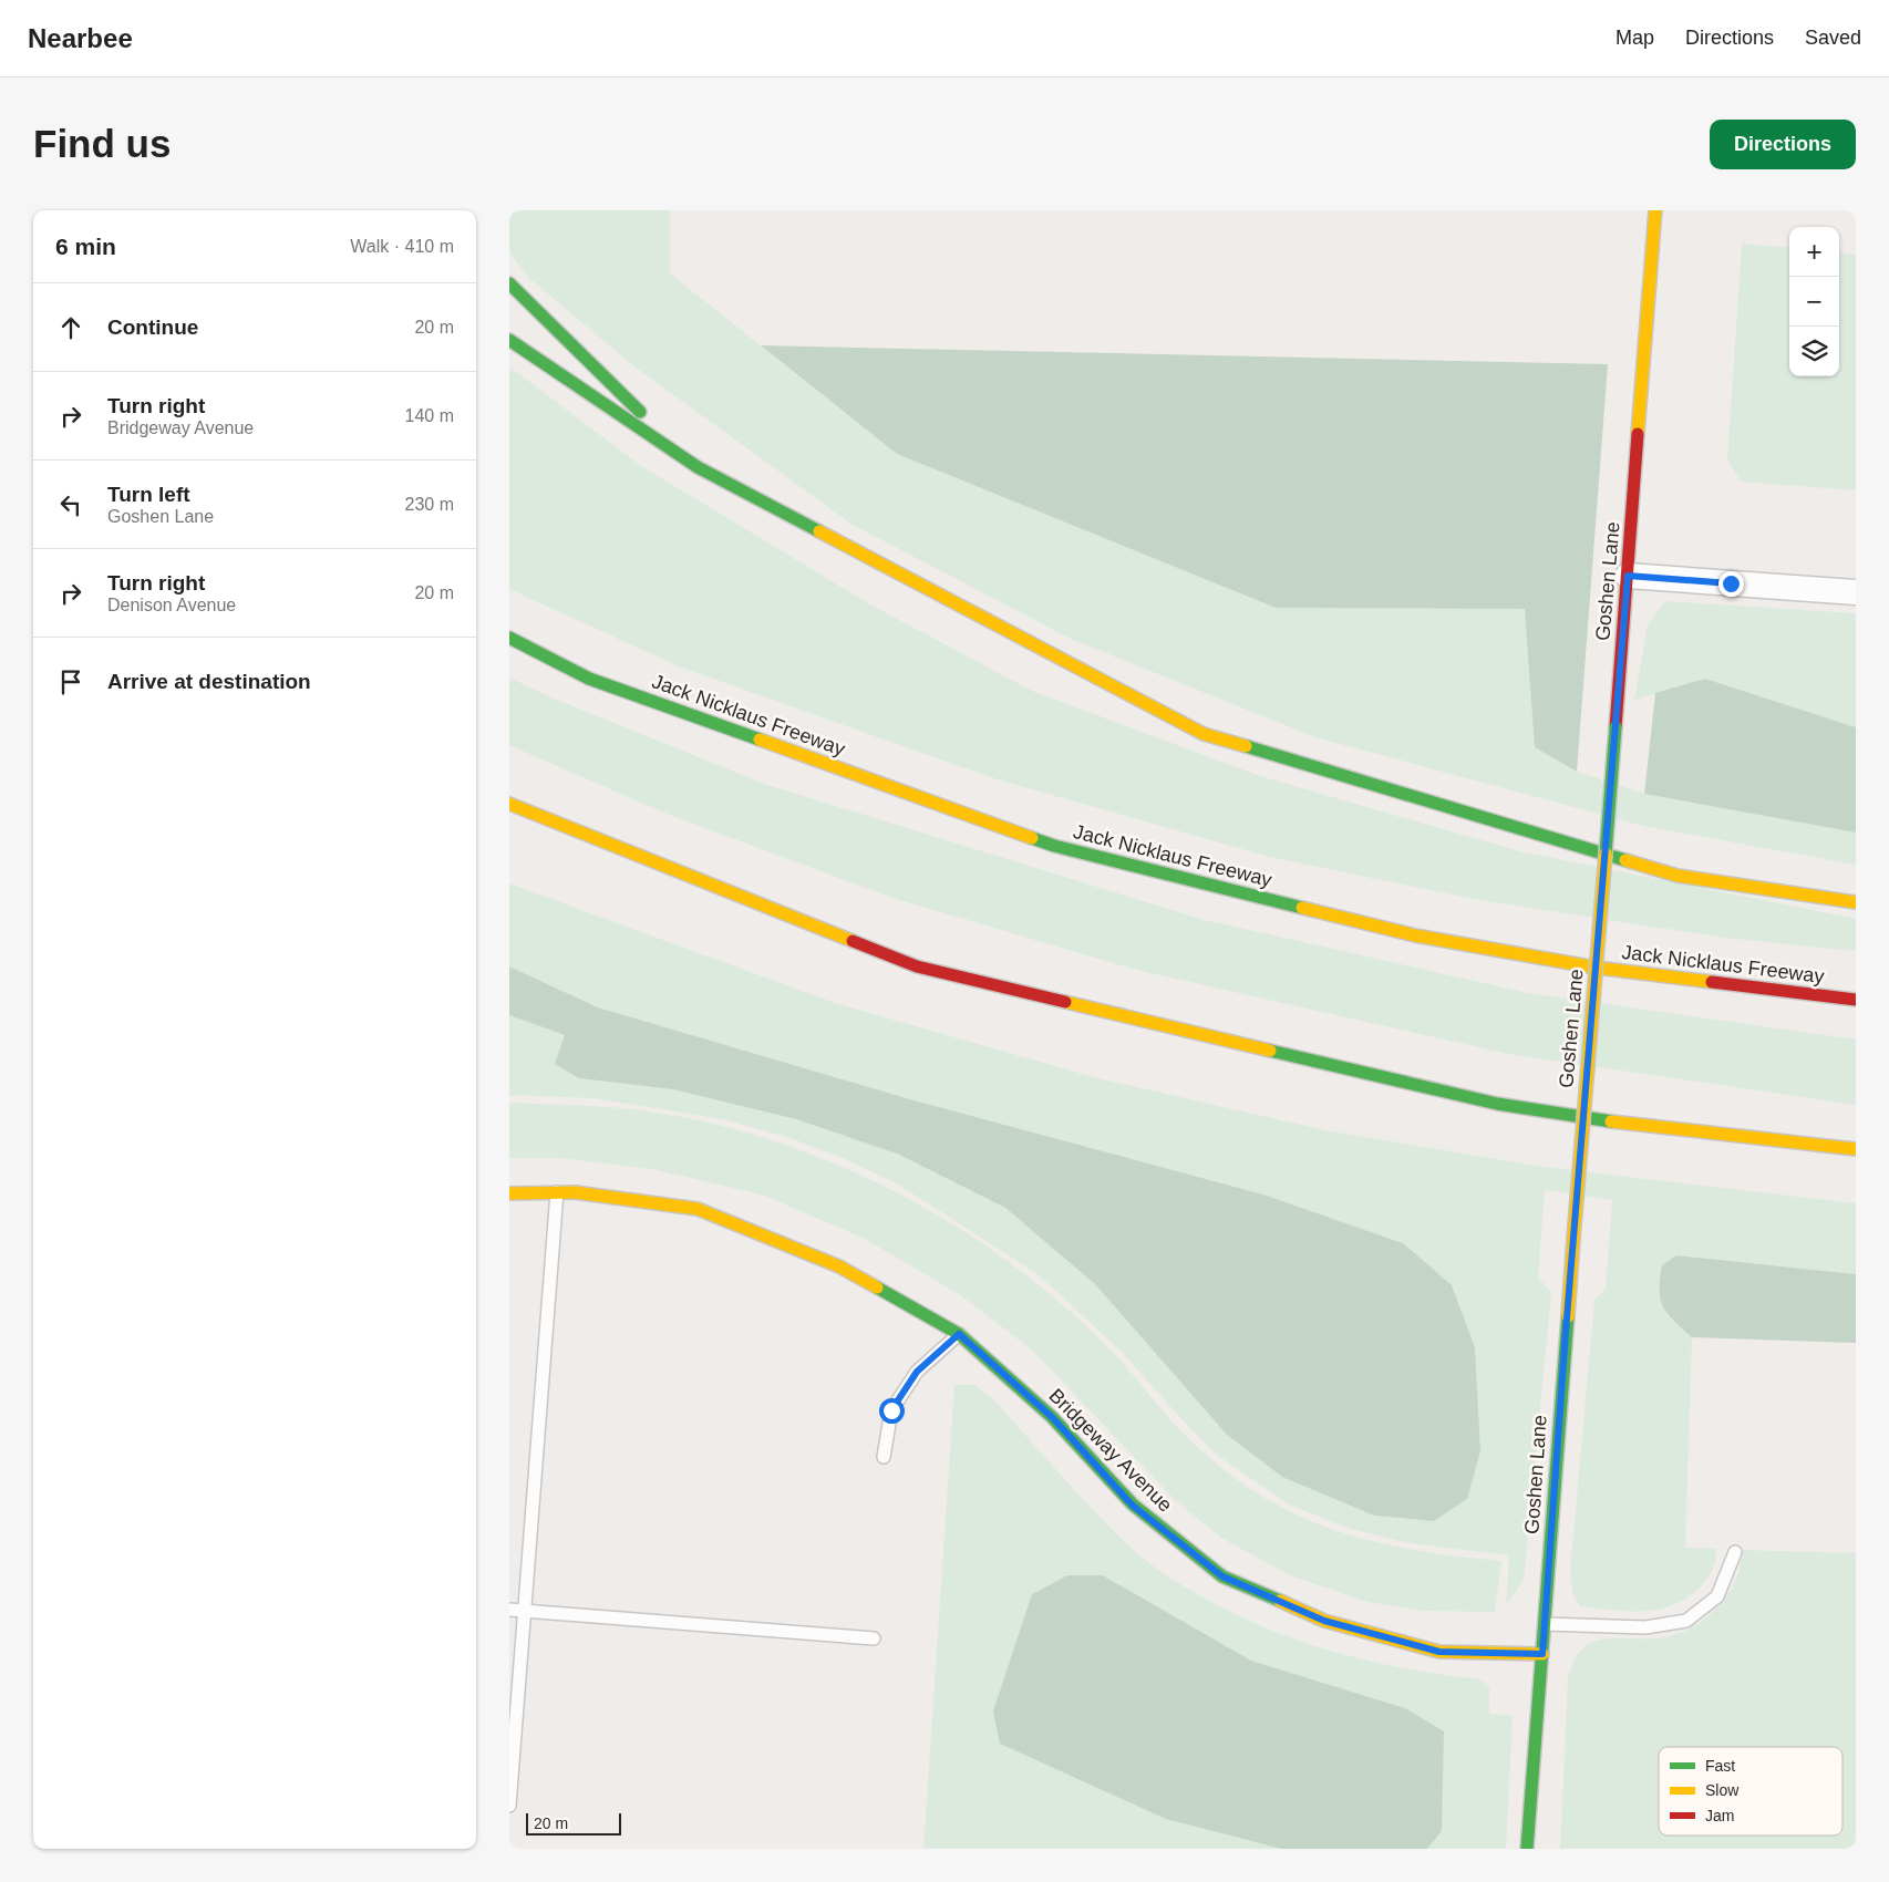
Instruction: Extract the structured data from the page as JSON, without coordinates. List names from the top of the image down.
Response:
{
  "streets": {
    "main road": ["Goshen Lane", "Jack Nicklaus Freeway", "Bridgeway Avenue"]
  },
  "crossings": [
    ["Goshen Lane", "Bridgeway Avenue"]
  ],
  "legend": ["Fast", "Slow", "Jam"],
  "scale_bar": "20 m",
  "page": {
    "header": "Nearbee",
    "nav": ["Map", "Directions", "Saved"],
    "buttons": "Directions",
    "title": "Find us",
    "heading": ["6 min", "Walk · 410 m"],
    "map_buttons": ["+", "−"],
    "list": [
      ["Continue", "20 m"],
      ["Turn right", "Bridgeway Avenue", "140 m"],
      ["Turn left", "Goshen Lane", "230 m"],
      ["Turn right", "Denison Avenue", "20 m"],
      "Arrive at destination"
    ],
    "scale": "20 m"
  }
}
